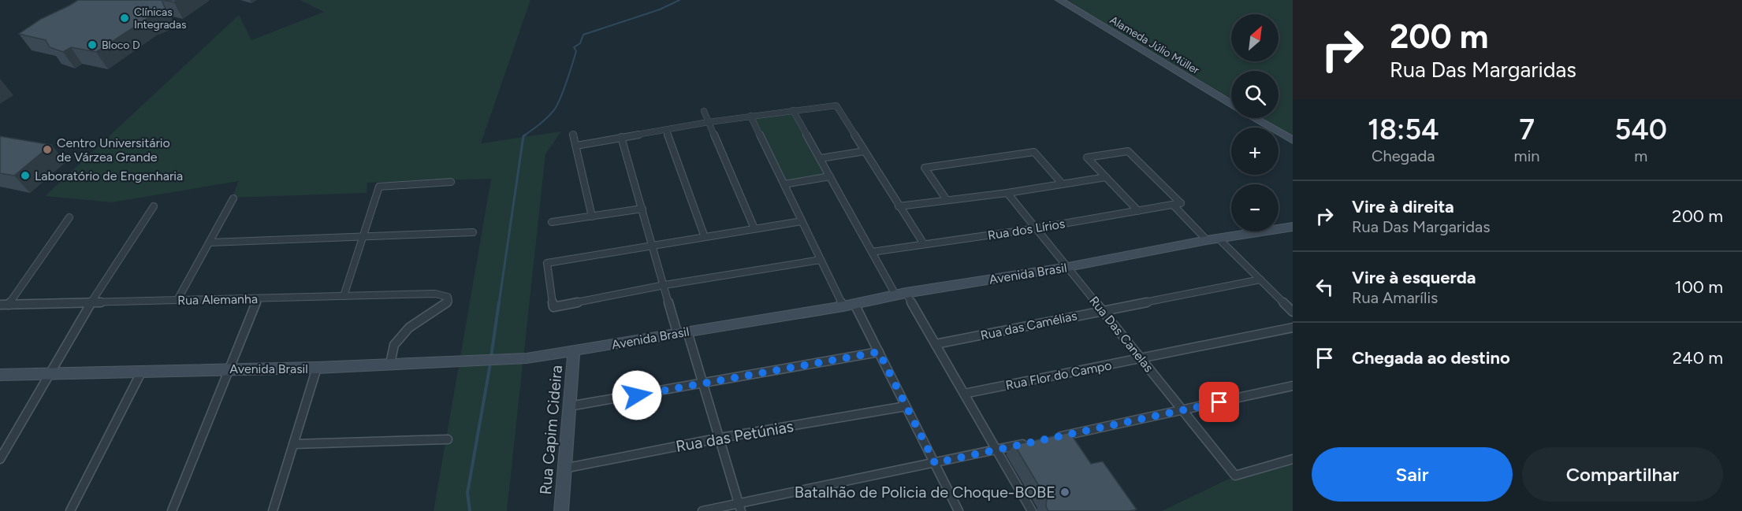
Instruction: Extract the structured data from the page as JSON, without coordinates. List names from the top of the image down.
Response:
{
  "streets": {
    "street": [
      "Alameda Júlio Müller",
      "Rua dos Lírios",
      "Avenida Brasil",
      "Rua Alemanha",
      "Rua das Camélias",
      "Rua Das Canelas",
      "Rua Flor do Campo",
      "Rua Capim Cideira",
      "Rua das Petúnias"
    ]
  },
  "crossings": [
    ["Rua dos Lírios", "Rua Das Canelas"],
    ["Avenida Brasil", "Rua Alemanha"],
    ["Avenida Brasil", "Rua Das Canelas"],
    ["Avenida Brasil", "Rua Capim Cideira"],
    ["Rua das Camélias", "Rua Das Canelas"],
    ["Rua Das Canelas", "Rua Flor do Campo"],
    ["Rua Capim Cideira", "Rua das Petúnias"]
  ],
  "places": [
    "Clínicas Integradas",
    "Bloco D",
    "Centro Universitário de Várzea Grande",
    "Laboratório de Engenharia",
    "Batalhão de Policia de Choque-BOBE"
  ],
  "north": "top right",
  "page": {
    "turn": ["200 m", "Rua Das Margaridas"],
    "map_buttons": ["+", "−"],
    "eta": [
      "18:54",
      "Chegada",
      "7",
      "min",
      "540",
      "m"
    ],
    "list": [
      {
        "name": "Vire à direita",
        "note": "Rua Das Margaridas",
        "value": "200 m"
      },
      {
        "name": "Vire à esquerda",
        "note": "Rua Amarílis",
        "value": "100 m"
      },
      {
        "name": "Chegada ao destino",
        "value": "240 m"
      }
    ],
    "buttons": ["Sair", "Compartilhar"]
  }
}
